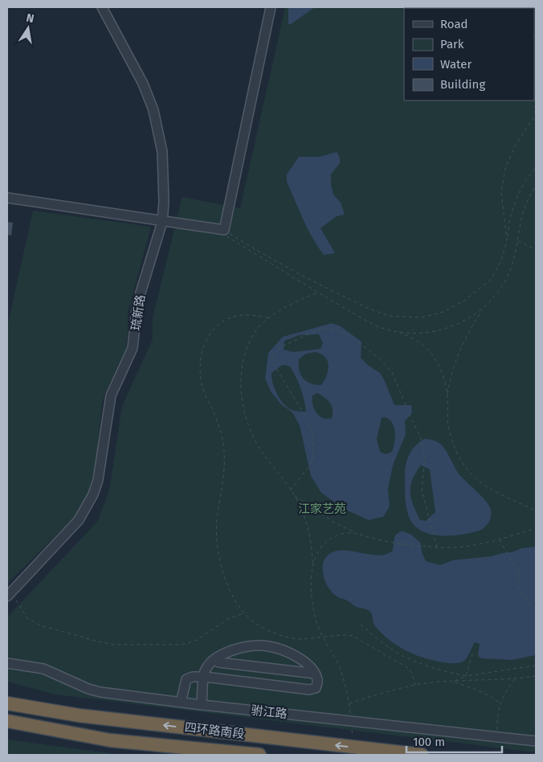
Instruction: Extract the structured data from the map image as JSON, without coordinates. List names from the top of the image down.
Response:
{
  "streets": {
    "highway": ["四环路南段"],
    "street": ["琉新路", "驸江路"]
  },
  "parks": ["江家艺苑"],
  "legend": [
    "Road",
    "Park",
    "Water",
    "Building"
  ],
  "scale_bar": "100 m",
  "north": "top"
}
